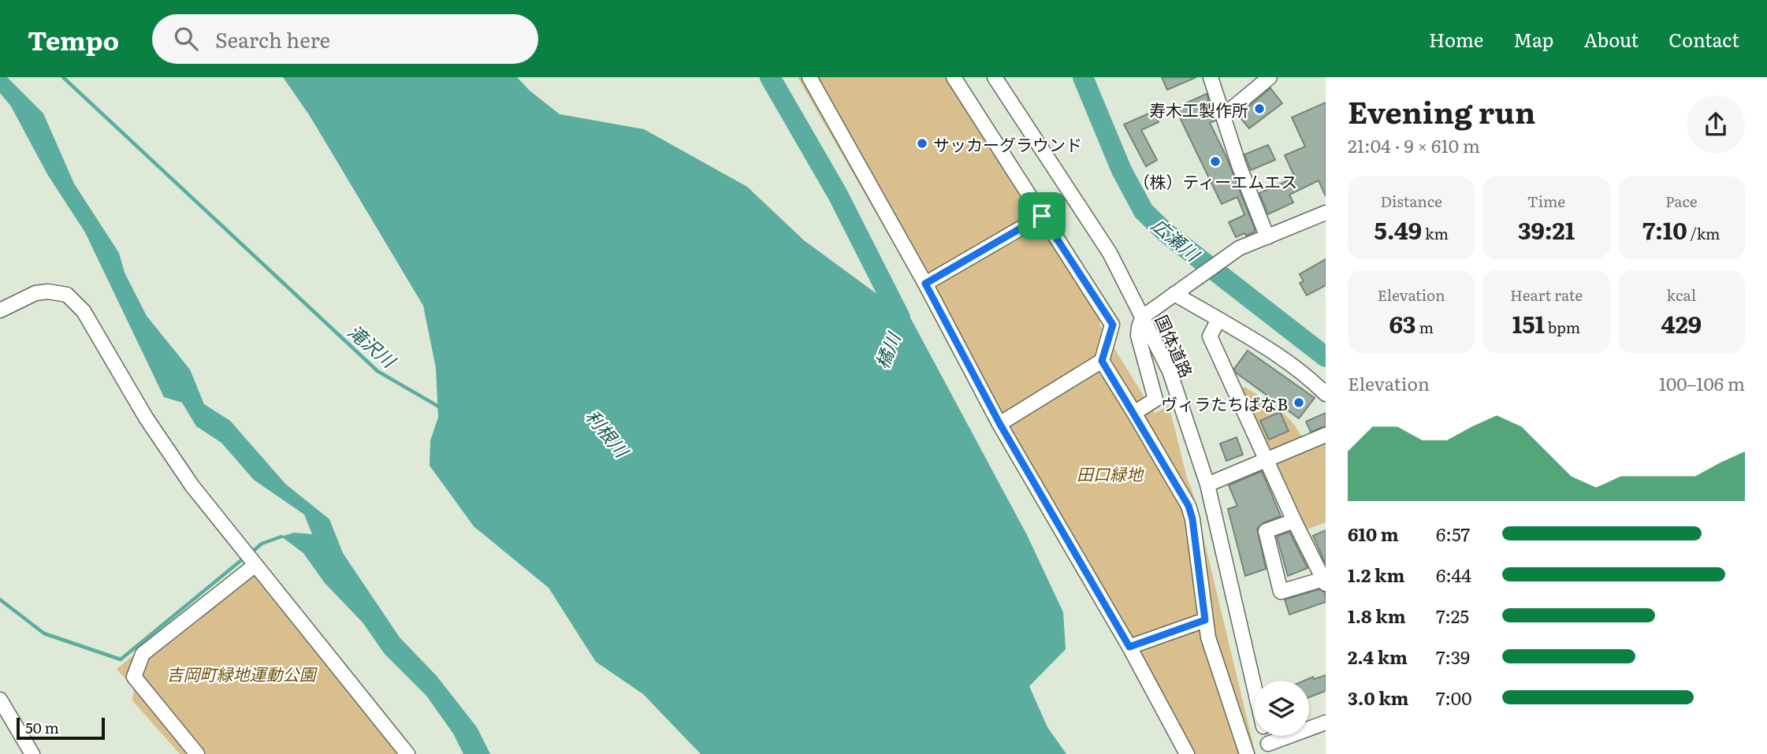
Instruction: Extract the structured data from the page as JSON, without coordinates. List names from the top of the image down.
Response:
{
  "streets": {
    "street": ["国体道路"]
  },
  "water": [
    "広瀬川",
    "滝沢川",
    "橘川",
    "利根川"
  ],
  "parks": ["田口緑地", "吉岡町緑地運動公園"],
  "places": [
    "寿木工製作所",
    "サッカーグラウンド",
    "（株）ティーエムエス",
    "ヴィラたちばなB"
  ],
  "scale_bar": "50 m",
  "page": {
    "header": "Tempo",
    "search": "Search here",
    "nav": [
      "Home",
      "Map",
      "About",
      "Contact"
    ],
    "heading": ["Evening run", "21:04 · 9 × 610 m"],
    "stats": [
      ["Distance", "5.49 km"],
      ["Time", "39:21"],
      ["Pace", "7:10 /km"],
      ["Elevation", "63 m"],
      ["Heart rate", "151 bpm"],
      ["kcal", "429"]
    ],
    "chart": ["Elevation", "100–106 m"],
    "list": [
      {
        "name": "610 m",
        "note": "6:57"
      },
      {
        "name": "1.2 km",
        "note": "6:44"
      },
      {
        "name": "1.8 km",
        "note": "7:25"
      },
      {
        "name": "2.4 km",
        "note": "7:39"
      },
      {
        "name": "3.0 km",
        "note": "7:00"
      }
    ],
    "scale": "50 m"
  }
}
